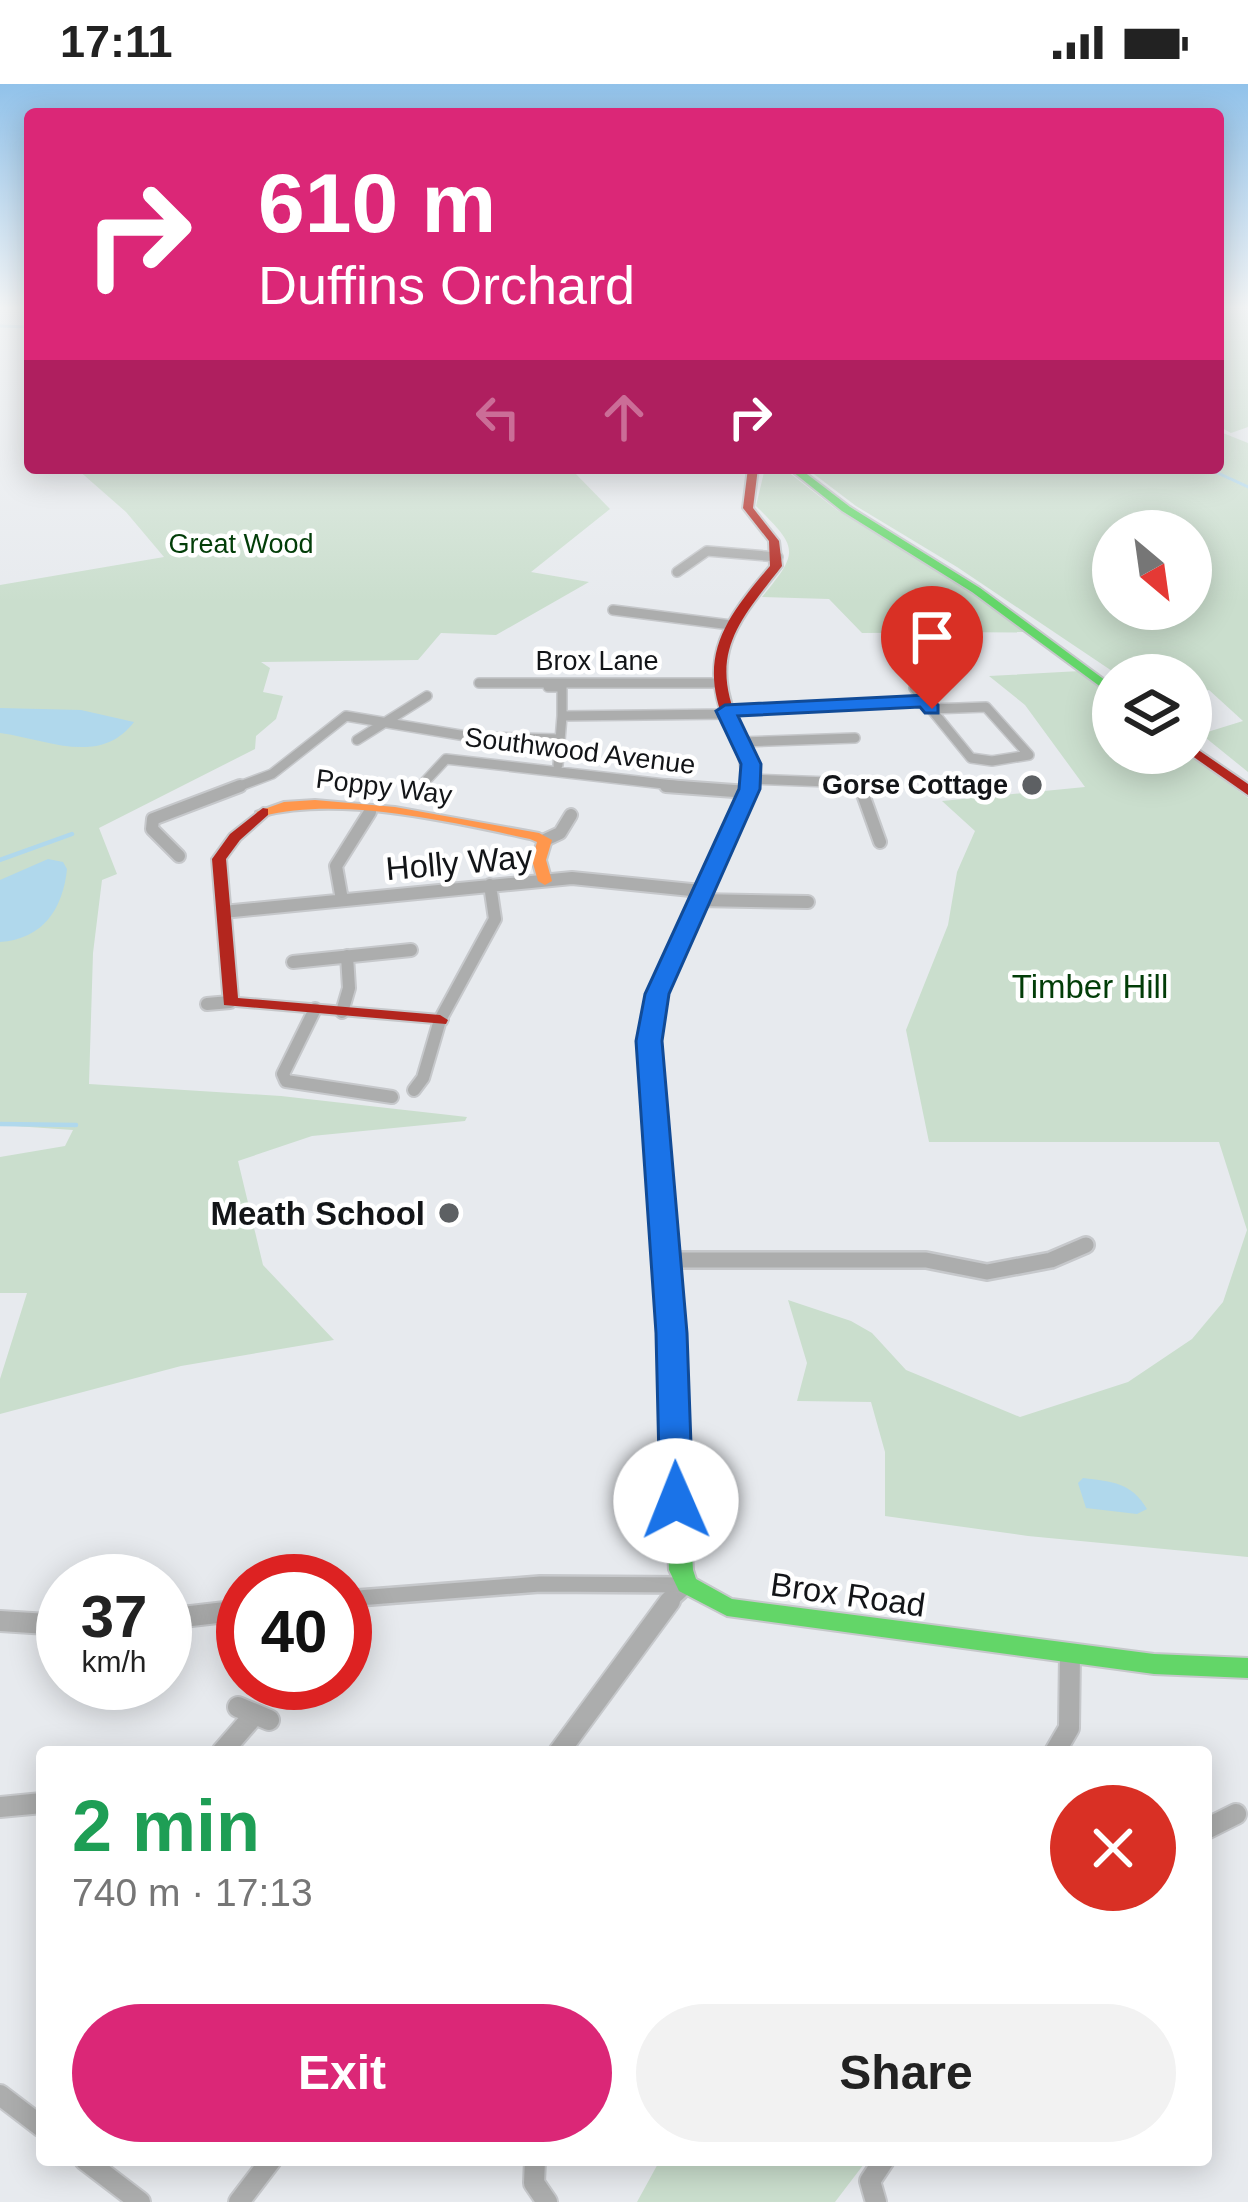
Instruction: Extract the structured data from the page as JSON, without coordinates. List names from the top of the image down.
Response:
{
  "streets": {
    "street": [
      "Brox Lane",
      "Southwood Avenue",
      "Poppy Way",
      "Holly Way",
      "Brox Road"
    ]
  },
  "crossings": [
    ["Poppy Way", "Holly Way"]
  ],
  "parks": ["Great Wood", "Timber Hill"],
  "places": ["Gorse Cottage", "Meath School"],
  "north": "bottom right",
  "page": {
    "status": "17:11",
    "turn": ["610 m", "Duffins Orchard"],
    "speed": "37 km/h",
    "limit": "40",
    "heading": ["2 min", "740 m · 17:13"],
    "buttons": ["Exit", "Share"]
  }
}
